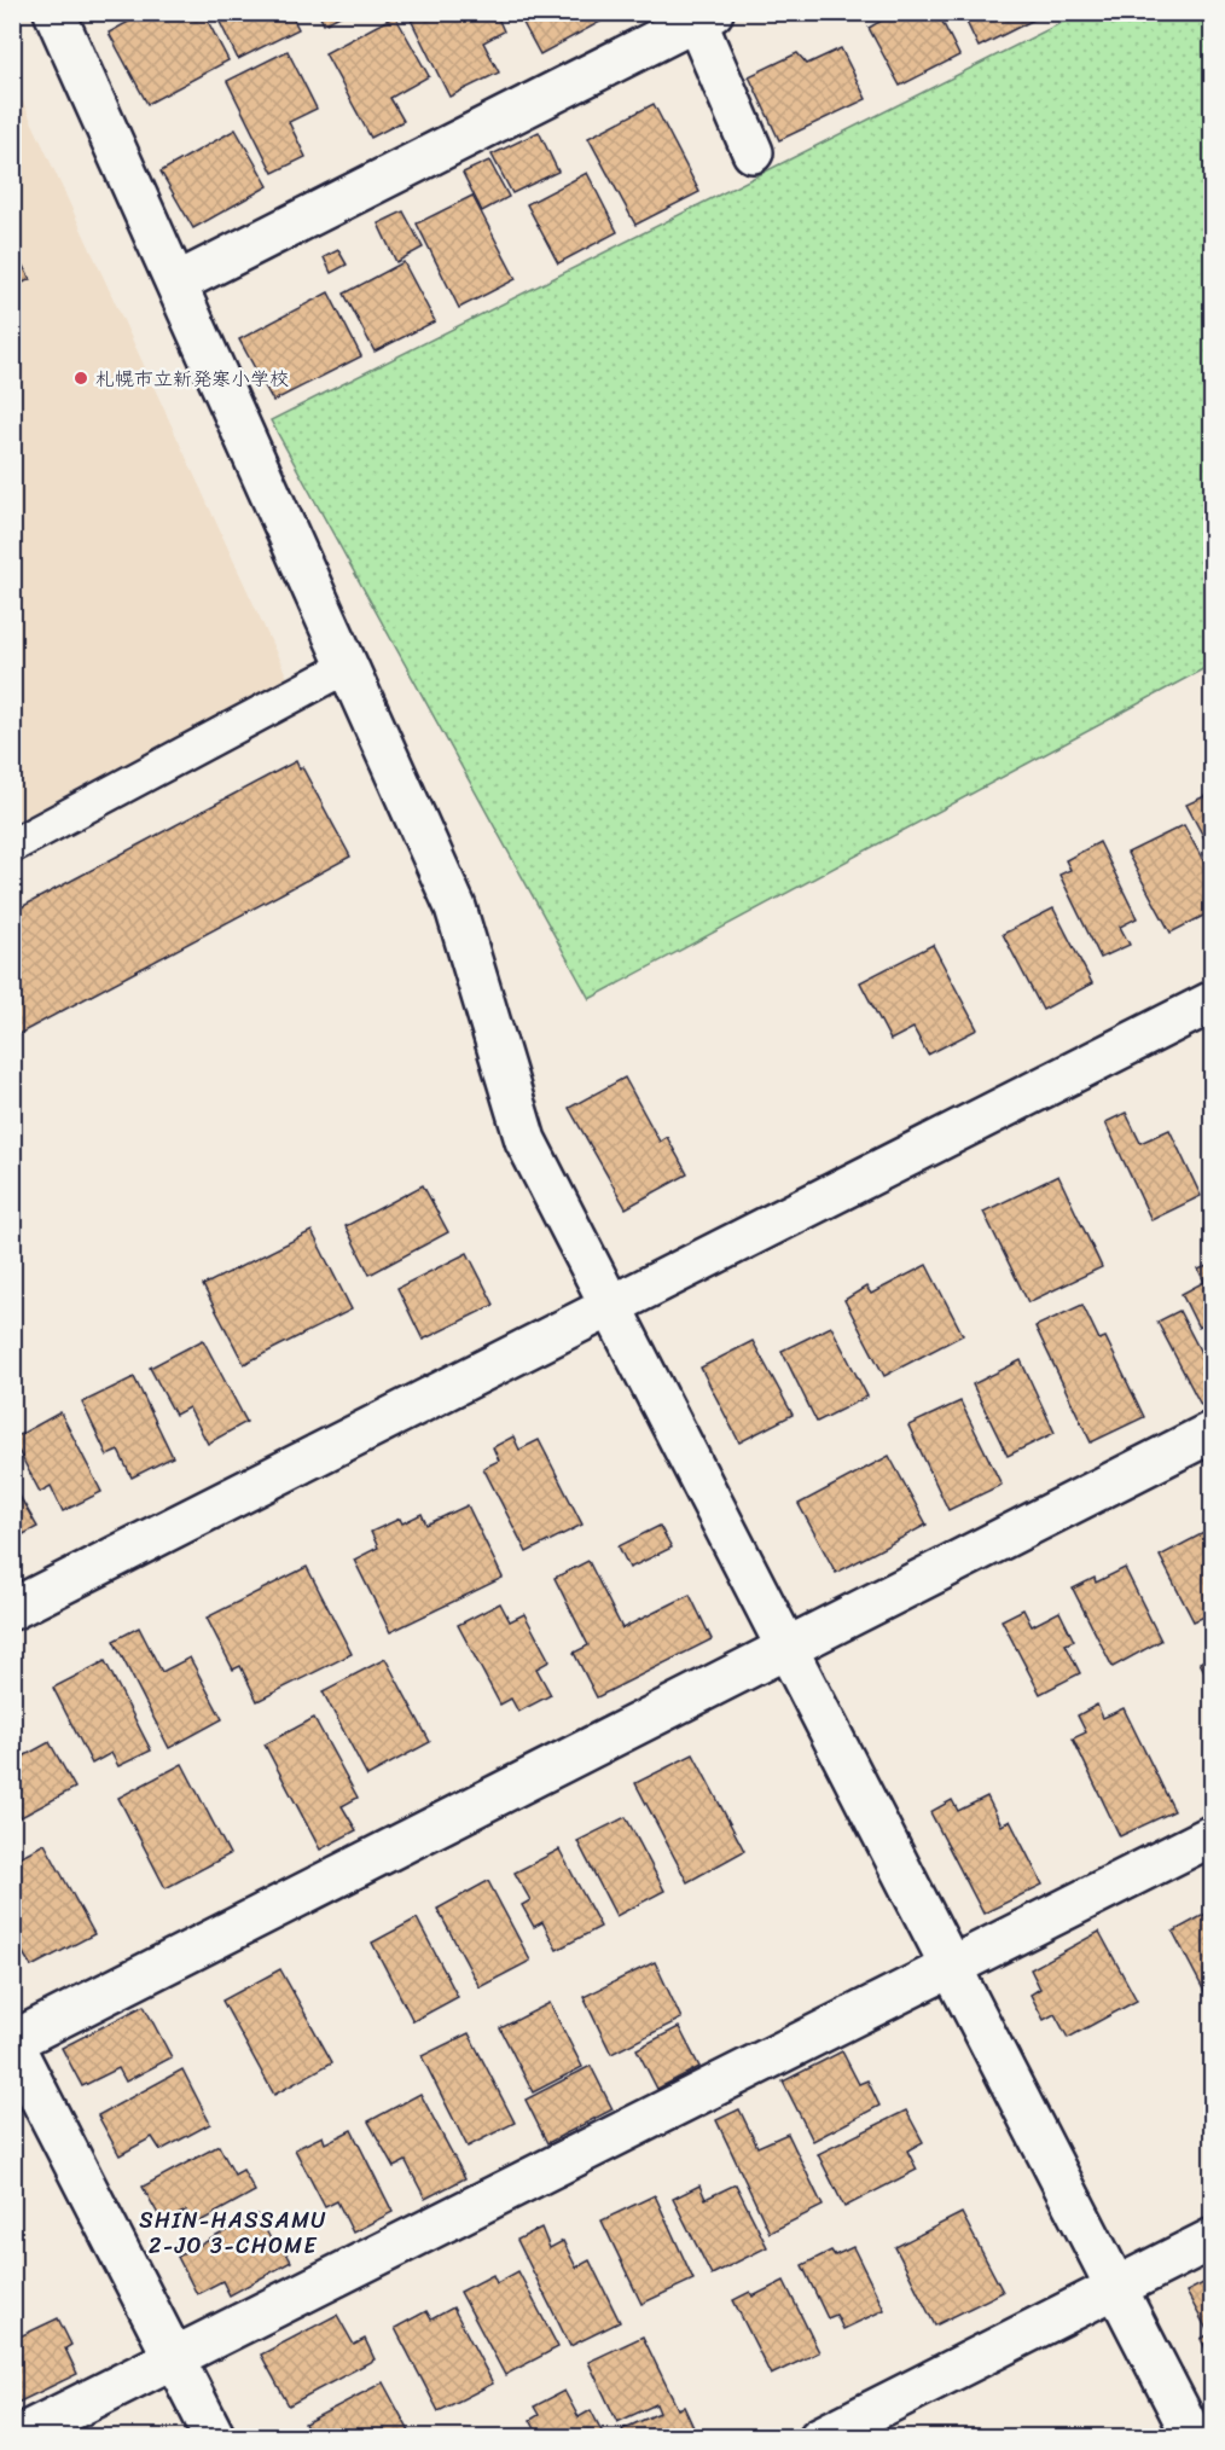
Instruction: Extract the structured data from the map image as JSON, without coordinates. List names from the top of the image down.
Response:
{
  "districts": ["SHIN-HASSAMU 2-JO 3-CHOME"],
  "places": ["札幌市立新発寒小学校"]
}
